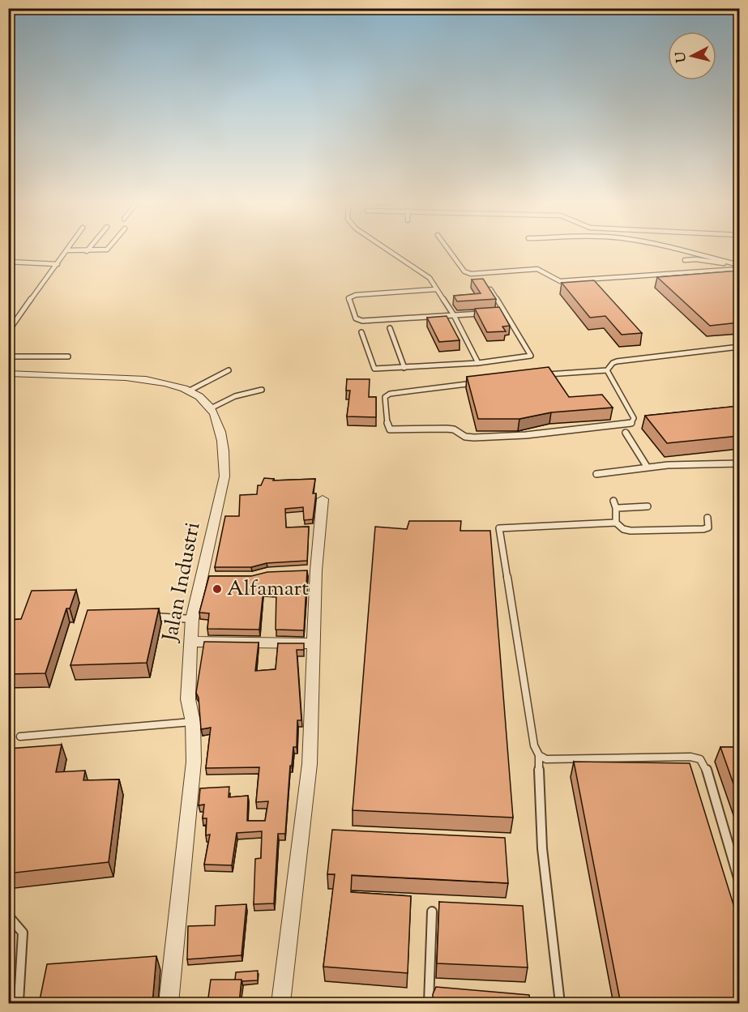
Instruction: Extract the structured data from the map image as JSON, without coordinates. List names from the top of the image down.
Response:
{
  "streets": {
    "street": ["Jalan Industri"]
  },
  "places": ["Alfamart"],
  "north": "left"
}
